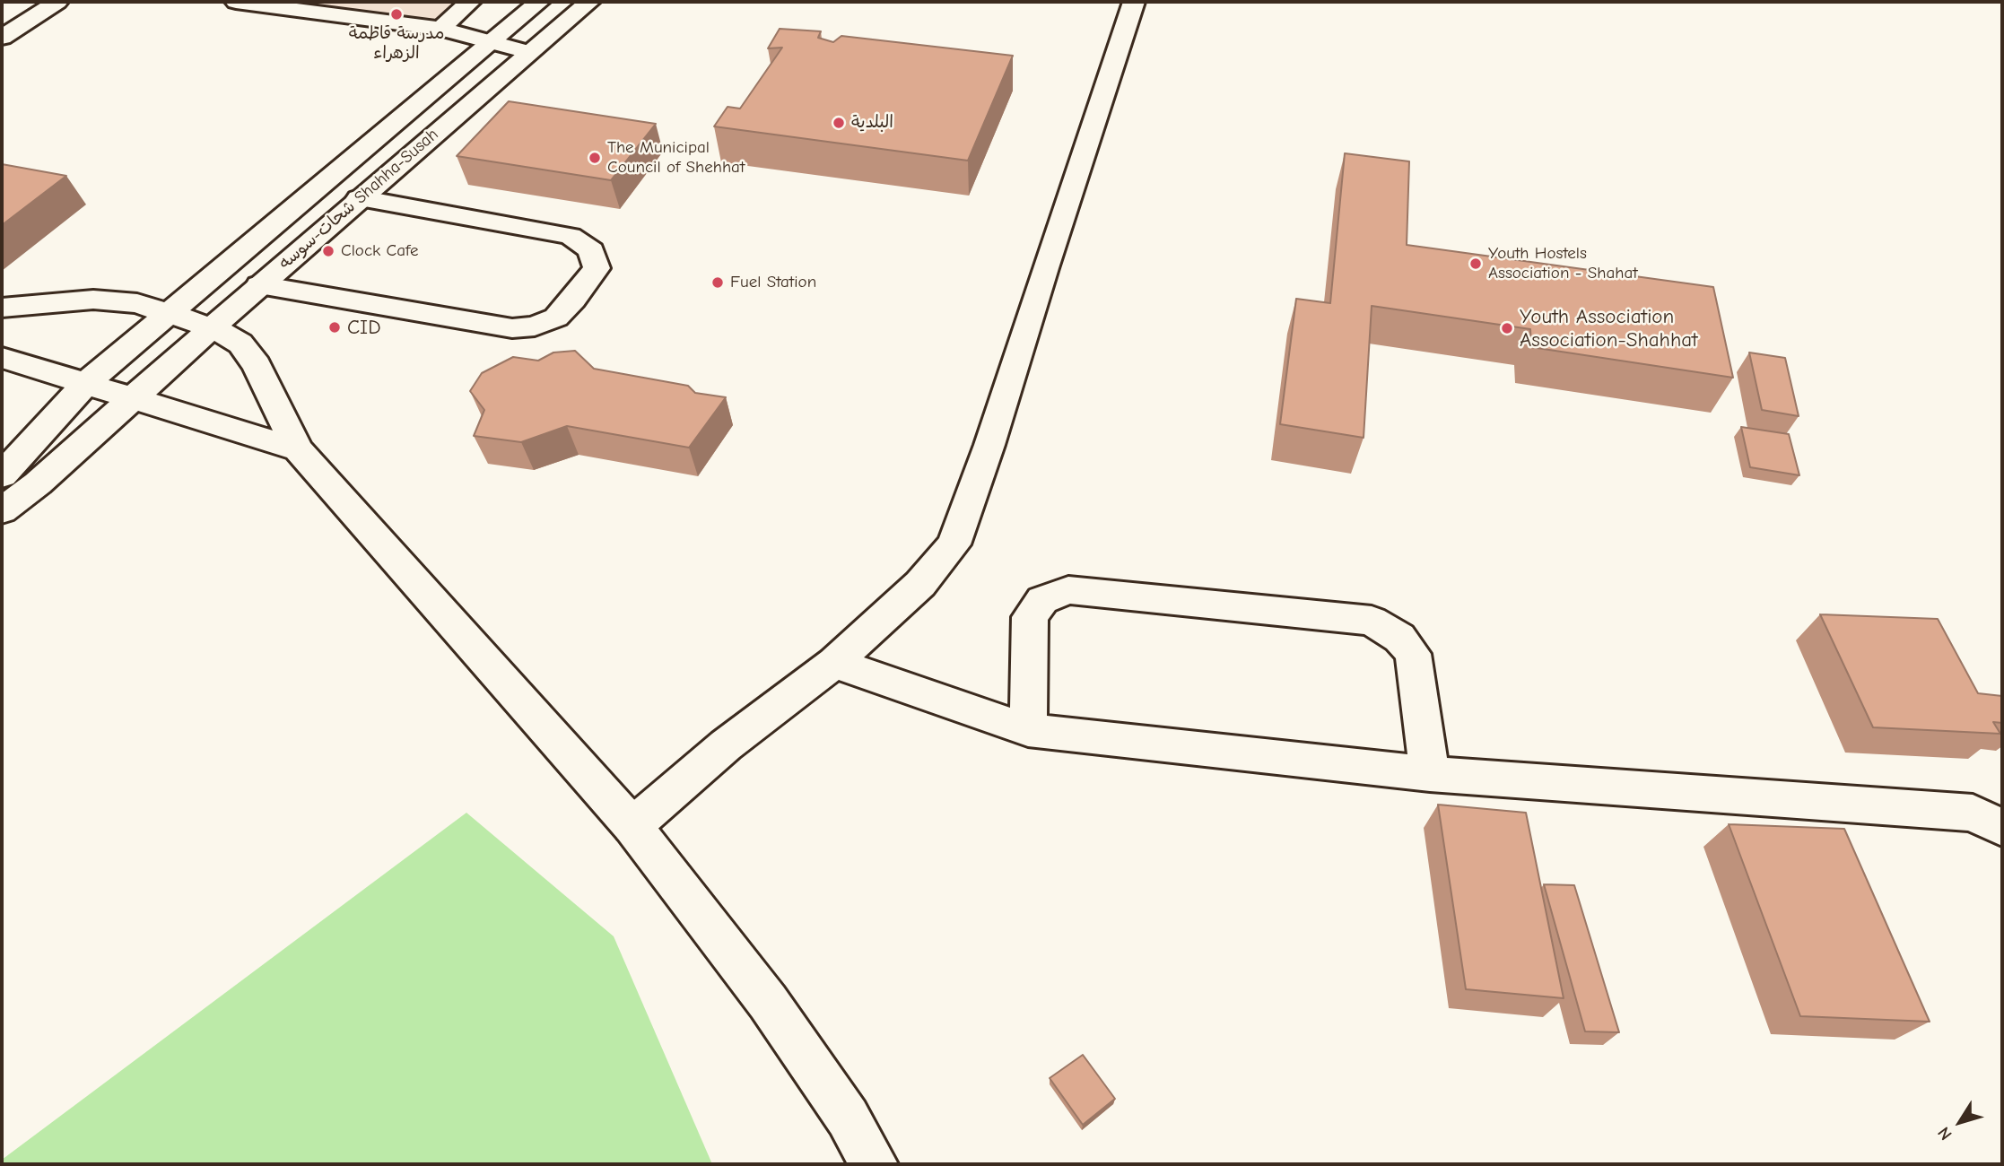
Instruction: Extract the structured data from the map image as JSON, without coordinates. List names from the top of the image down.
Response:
{
  "streets": {
    "main road": ["شحات-سوسه Shahha-Susah"]
  },
  "places": [
    "مدرسة قاطمة الزهراء",
    "البلدية",
    "The Municipal Council of Shehhat",
    "Clock Cafe",
    "Youth Hostels Association - Shahat",
    "Fuel Station",
    "CID",
    "Youth Association Association-Shahhat"
  ],
  "north": "bottom left"
}
